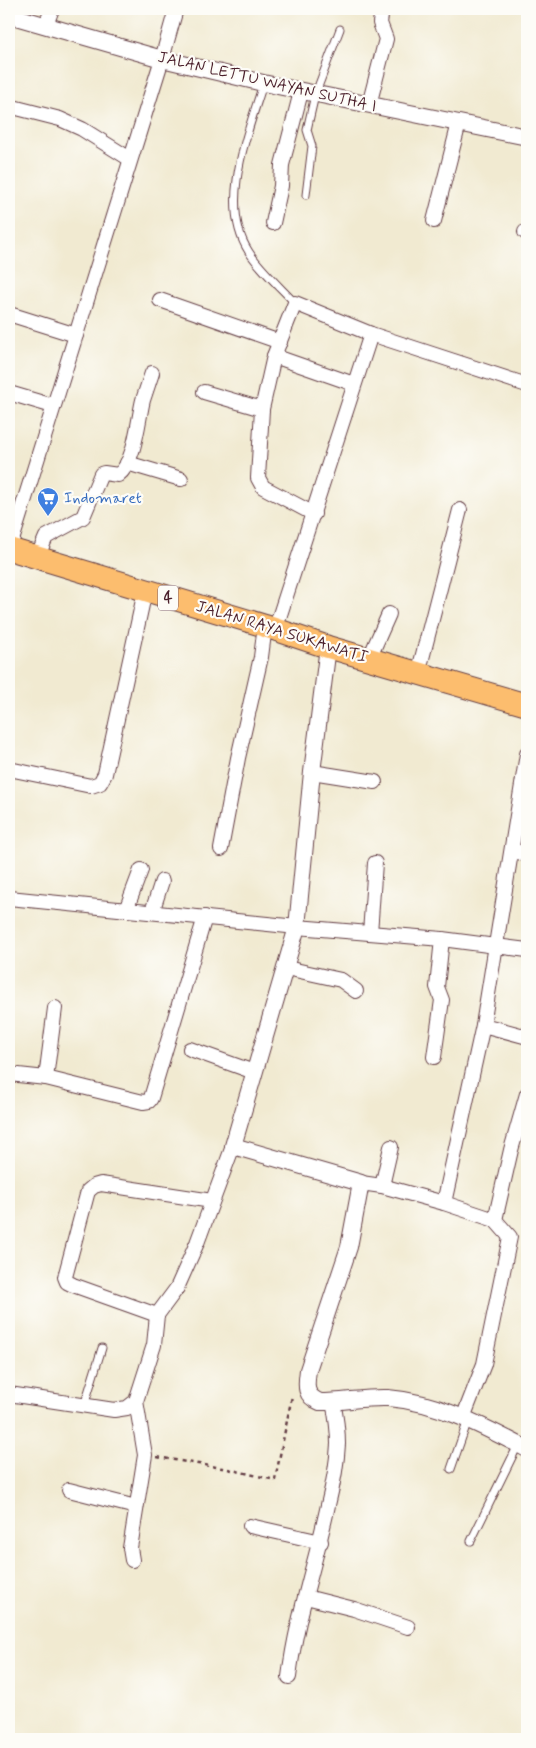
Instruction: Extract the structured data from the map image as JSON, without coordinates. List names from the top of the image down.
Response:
{
  "streets": {
    "highway": ["4", "JALAN RAYA SUKAWATI"],
    "street": ["JALAN LETTU WAYAN SUTHA I"]
  },
  "places": {
    "supermarket": ["Indomaret"]
  }
}
